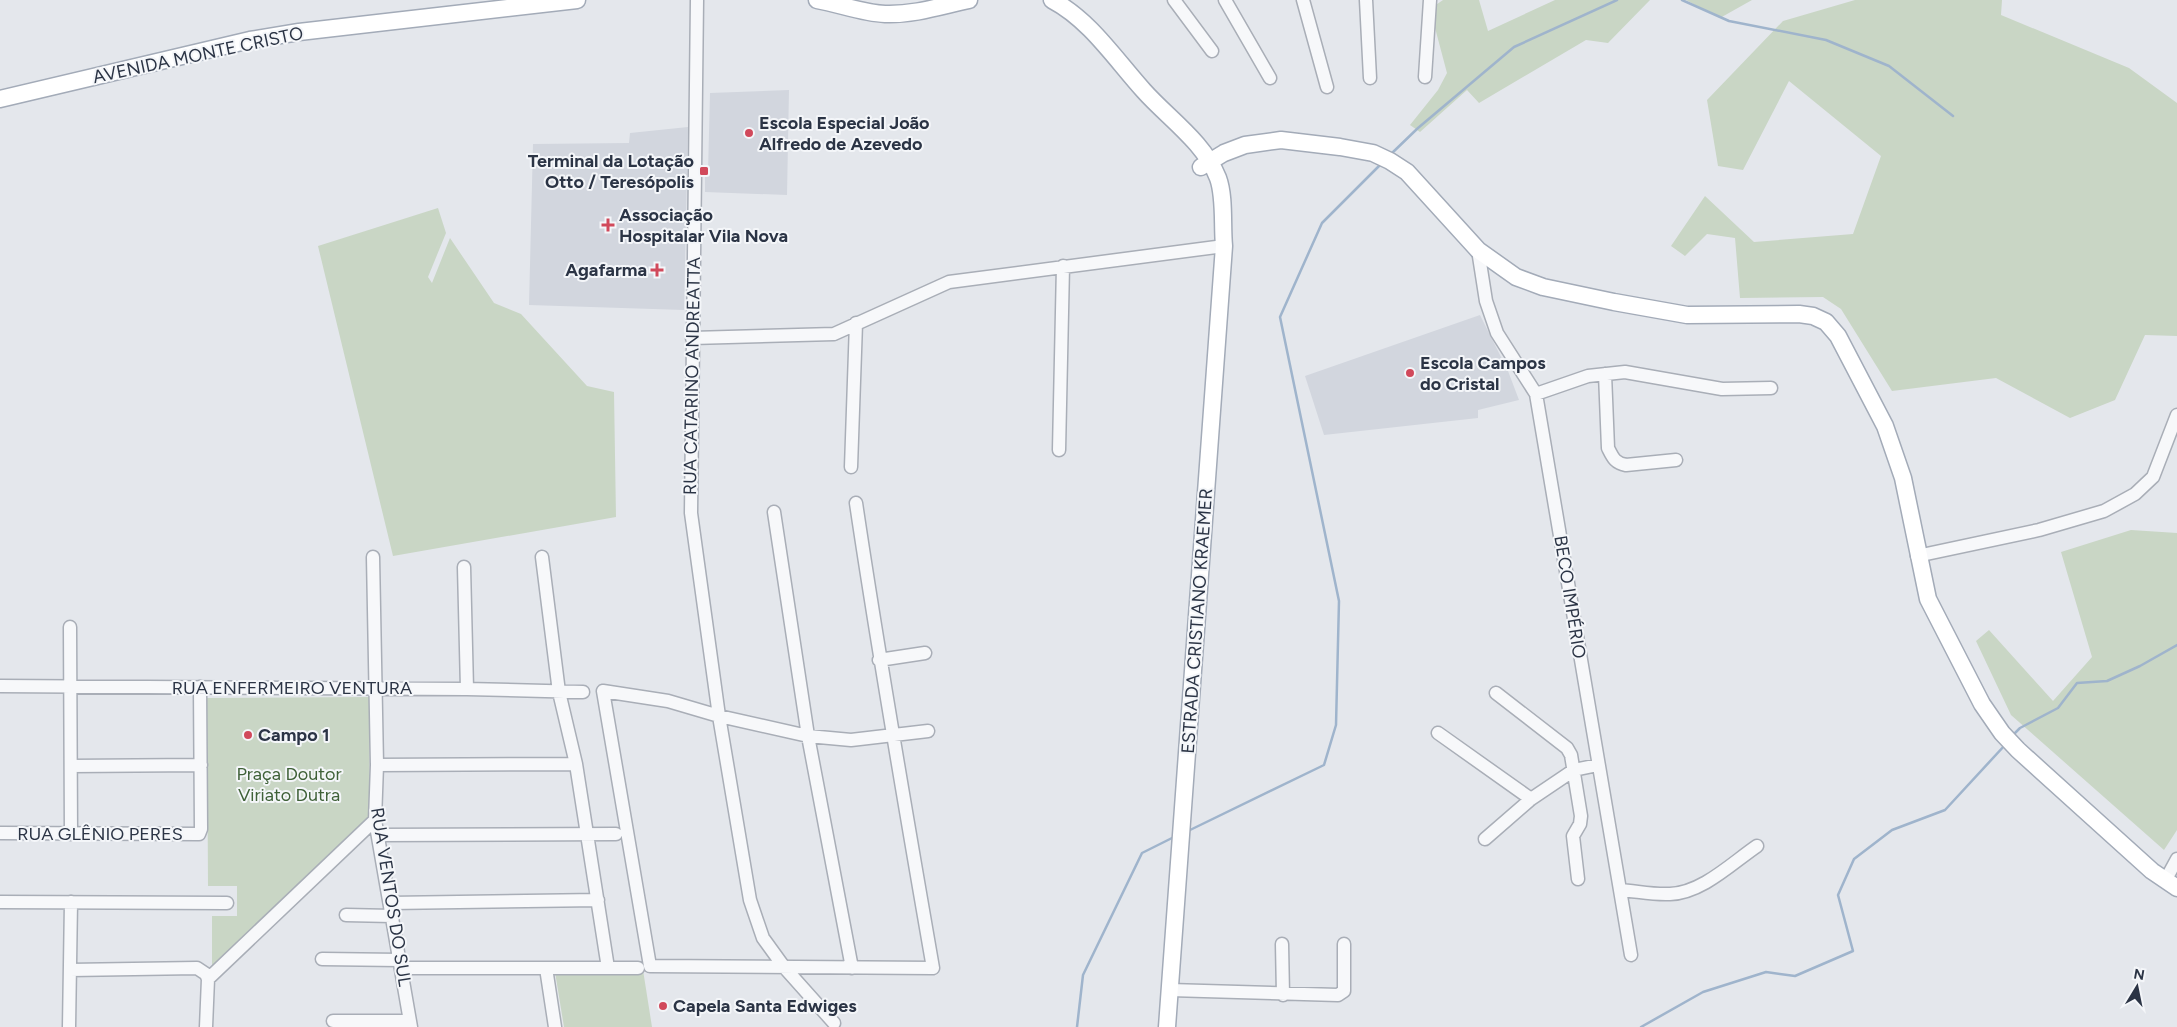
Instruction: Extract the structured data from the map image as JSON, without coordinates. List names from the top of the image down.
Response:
{
  "streets": {
    "main road": ["AVENIDA MONTE CRISTO", "ESTRADA CRISTIANO KRAEMER"],
    "street": [
      "RUA CATARINO ANDREATTA",
      "BECO IMPÉRIO",
      "RUA ENFERMEIRO VENTURA",
      "RUA GLÊNIO PERES",
      "RUA VENTOS DO SUL"
    ]
  },
  "crossings": [
    ["RUA ENFERMEIRO VENTURA", "RUA VENTOS DO SUL"]
  ],
  "parks": ["Praça Doutor Viriato Dutra"],
  "places": {
    "other": [
      "Escola Especial João Alfredo de Azevedo",
      "Escola Campos do Cristal",
      "Campo 1",
      "Capela Santa Edwiges"
    ],
    "transit": ["Terminal da Lotação Otto / Teresópolis"],
    "health": ["Associação Hospitalar Vila Nova", "Agafarma"]
  },
  "north": "top"
}
